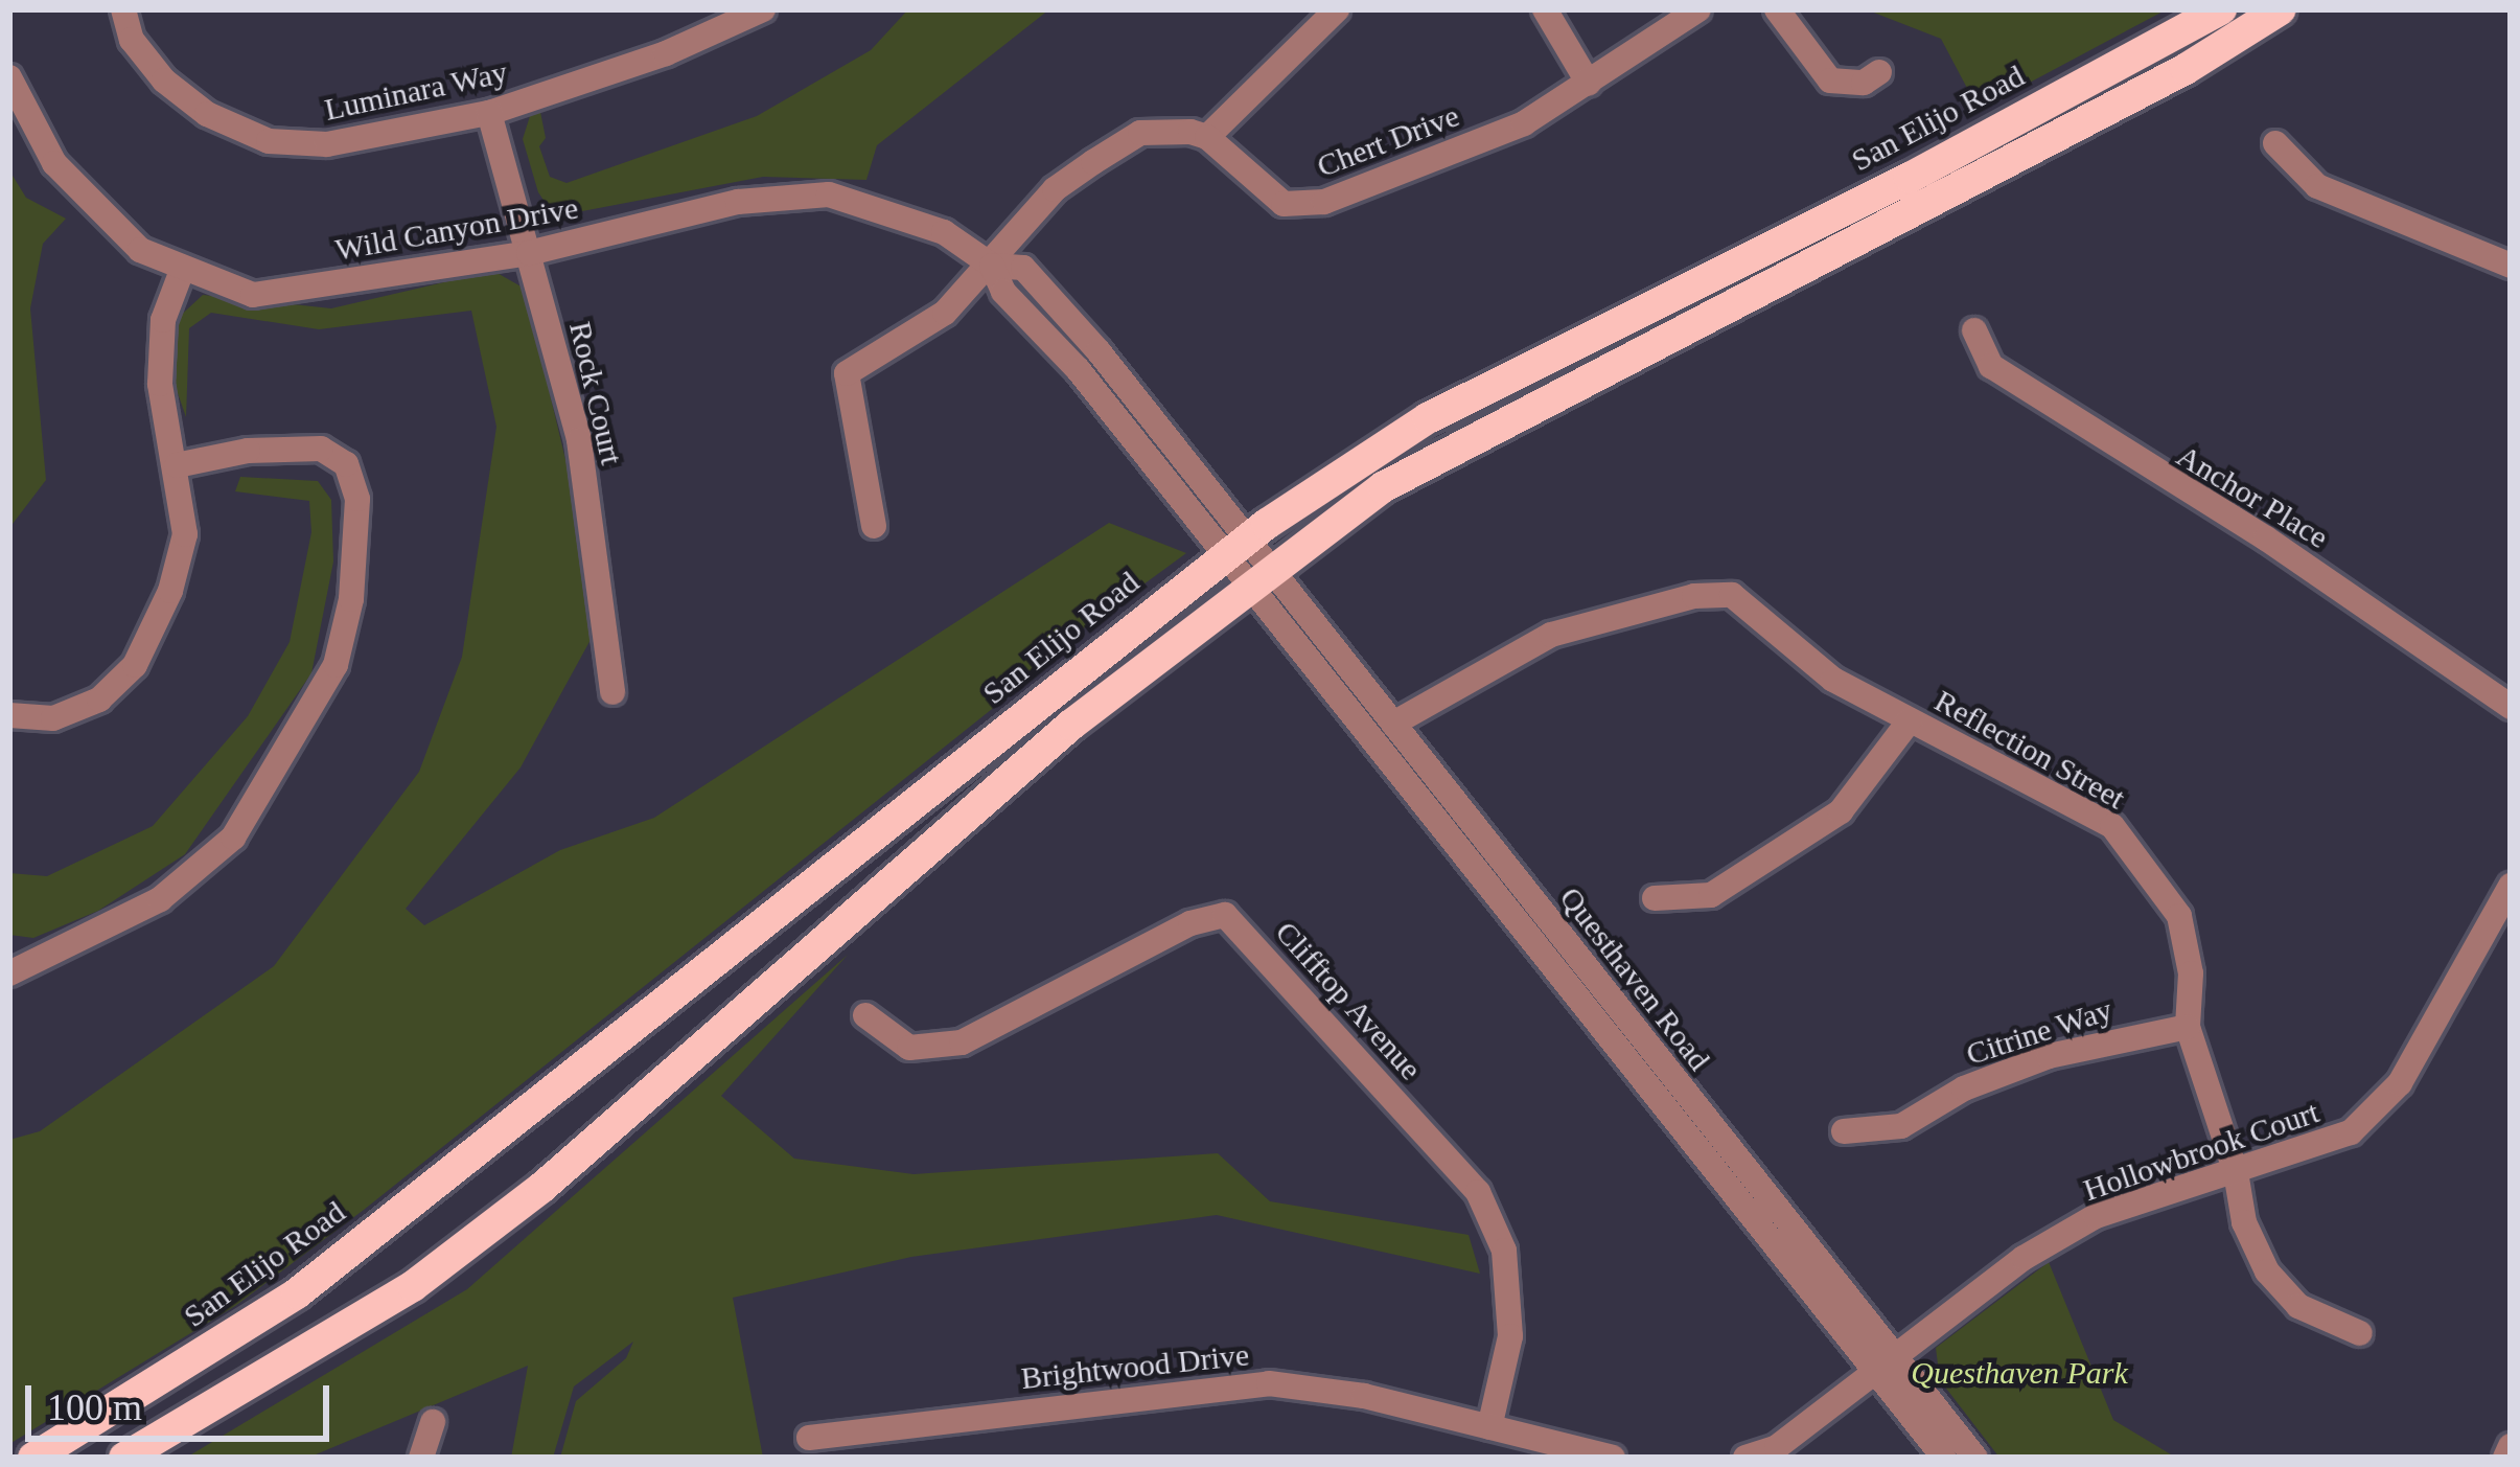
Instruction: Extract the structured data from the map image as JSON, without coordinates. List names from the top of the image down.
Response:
{
  "streets": {
    "main road": ["San Elijo Road"],
    "street": [
      "Luminara Way",
      "Chert Drive",
      "Wild Canyon Drive",
      "Rock Court",
      "Anchor Place",
      "Reflection Street",
      "Questhaven Road",
      "Clifftop Avenue",
      "Citrine Way",
      "Hollowbrook Court",
      "Brightwood Drive"
    ]
  },
  "crossings": [
    ["Luminara Way", "Rock Court"],
    ["San Elijo Road", "Wild Canyon Drive"],
    ["San Elijo Road", "Questhaven Road"],
    ["Wild Canyon Drive", "Rock Court"],
    ["Wild Canyon Drive", "Questhaven Road"],
    ["Reflection Street", "Questhaven Road"],
    ["Reflection Street", "Citrine Way"],
    ["Reflection Street", "Hollowbrook Court"],
    ["Questhaven Road", "Hollowbrook Court"],
    ["Clifftop Avenue", "Brightwood Drive"]
  ],
  "parks": ["Questhaven Park"],
  "scale_bar": "100 m"
}
